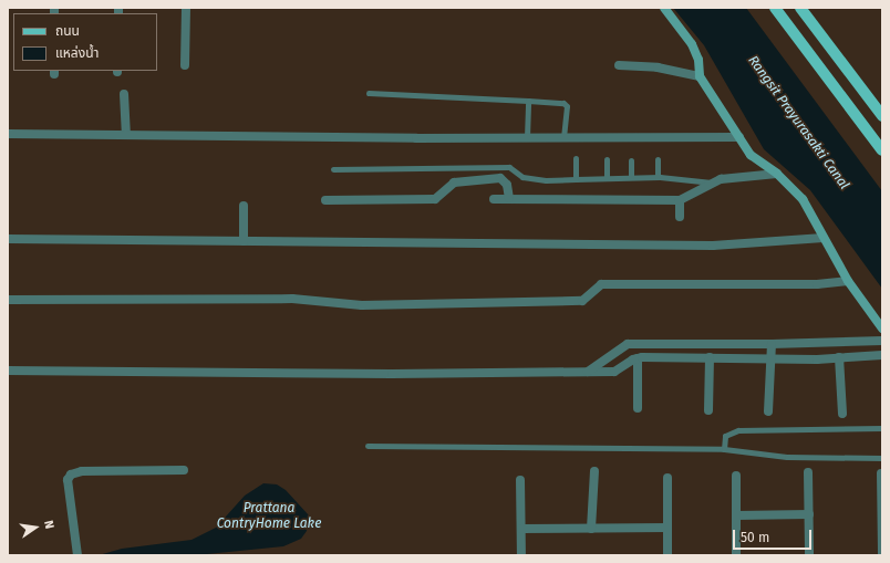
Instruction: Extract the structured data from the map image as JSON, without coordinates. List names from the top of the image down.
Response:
{
  "water": ["Rangsit Prayurasakti Canal", "Prattana ContryHome Lake"],
  "legend": ["ถนน", "แหล่งน้ำ"],
  "scale_bar": "50 m",
  "north": "right"
}
